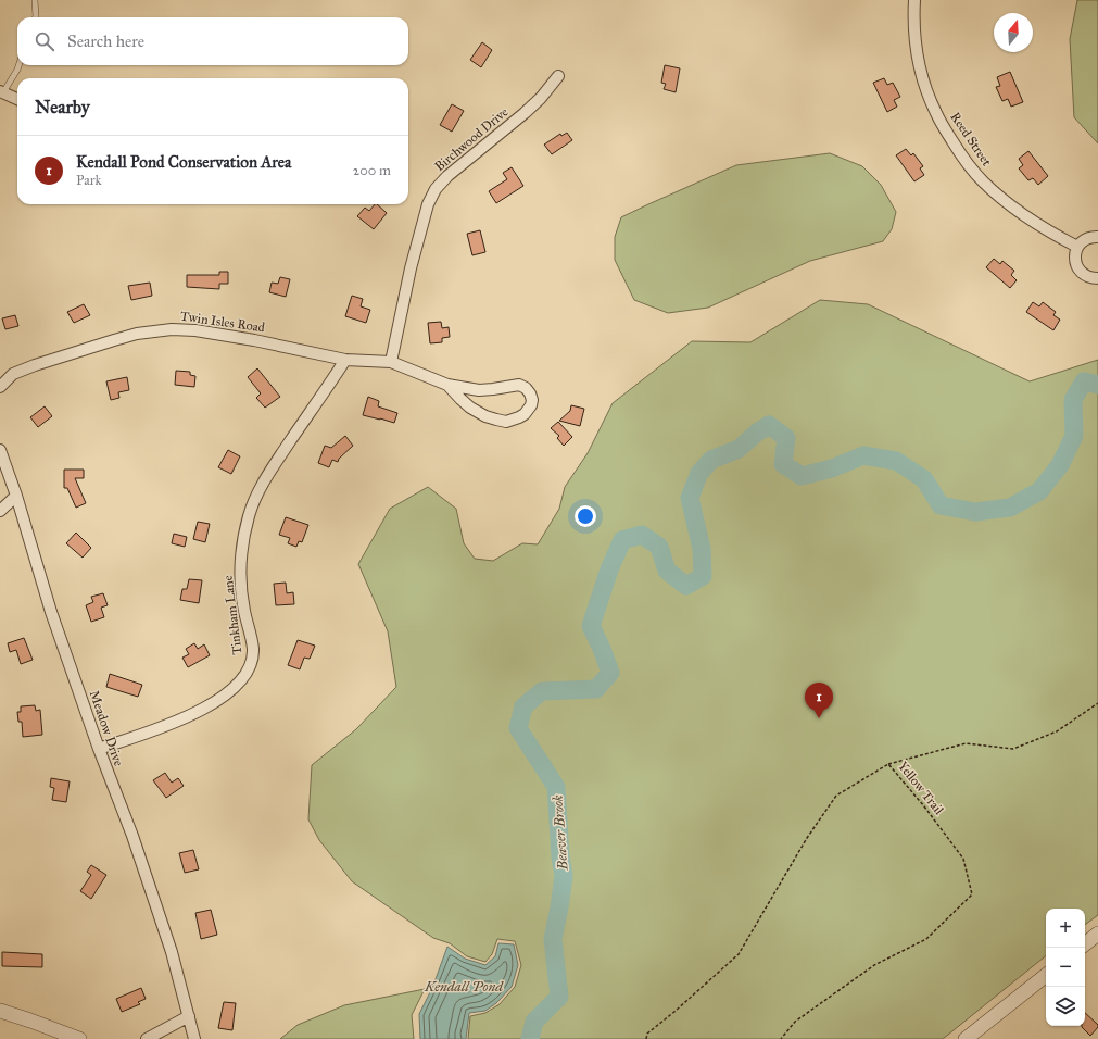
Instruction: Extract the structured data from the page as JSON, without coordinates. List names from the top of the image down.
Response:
{
  "streets": {
    "street": [
      "Birchwood Drive",
      "Reed Street",
      "Twin Isles Road",
      "Tinkham Lane",
      "Meadow Drive"
    ],
    "path": ["Yellow Trail"]
  },
  "crossings": [
    ["Birchwood Drive", "Twin Isles Road"],
    ["Twin Isles Road", "Tinkham Lane"],
    ["Tinkham Lane", "Meadow Drive"]
  ],
  "water": ["Beaver Brook", "Kendall Pond"],
  "north": "top",
  "page": {
    "search": "Search here",
    "heading": "Nearby",
    "list": [
      {
        "mark": "1",
        "name": "Kendall Pond Conservation Area",
        "note": "Park",
        "value": "200 m"
      }
    ],
    "pins": "1",
    "map_buttons": ["+", "−"]
  }
}
